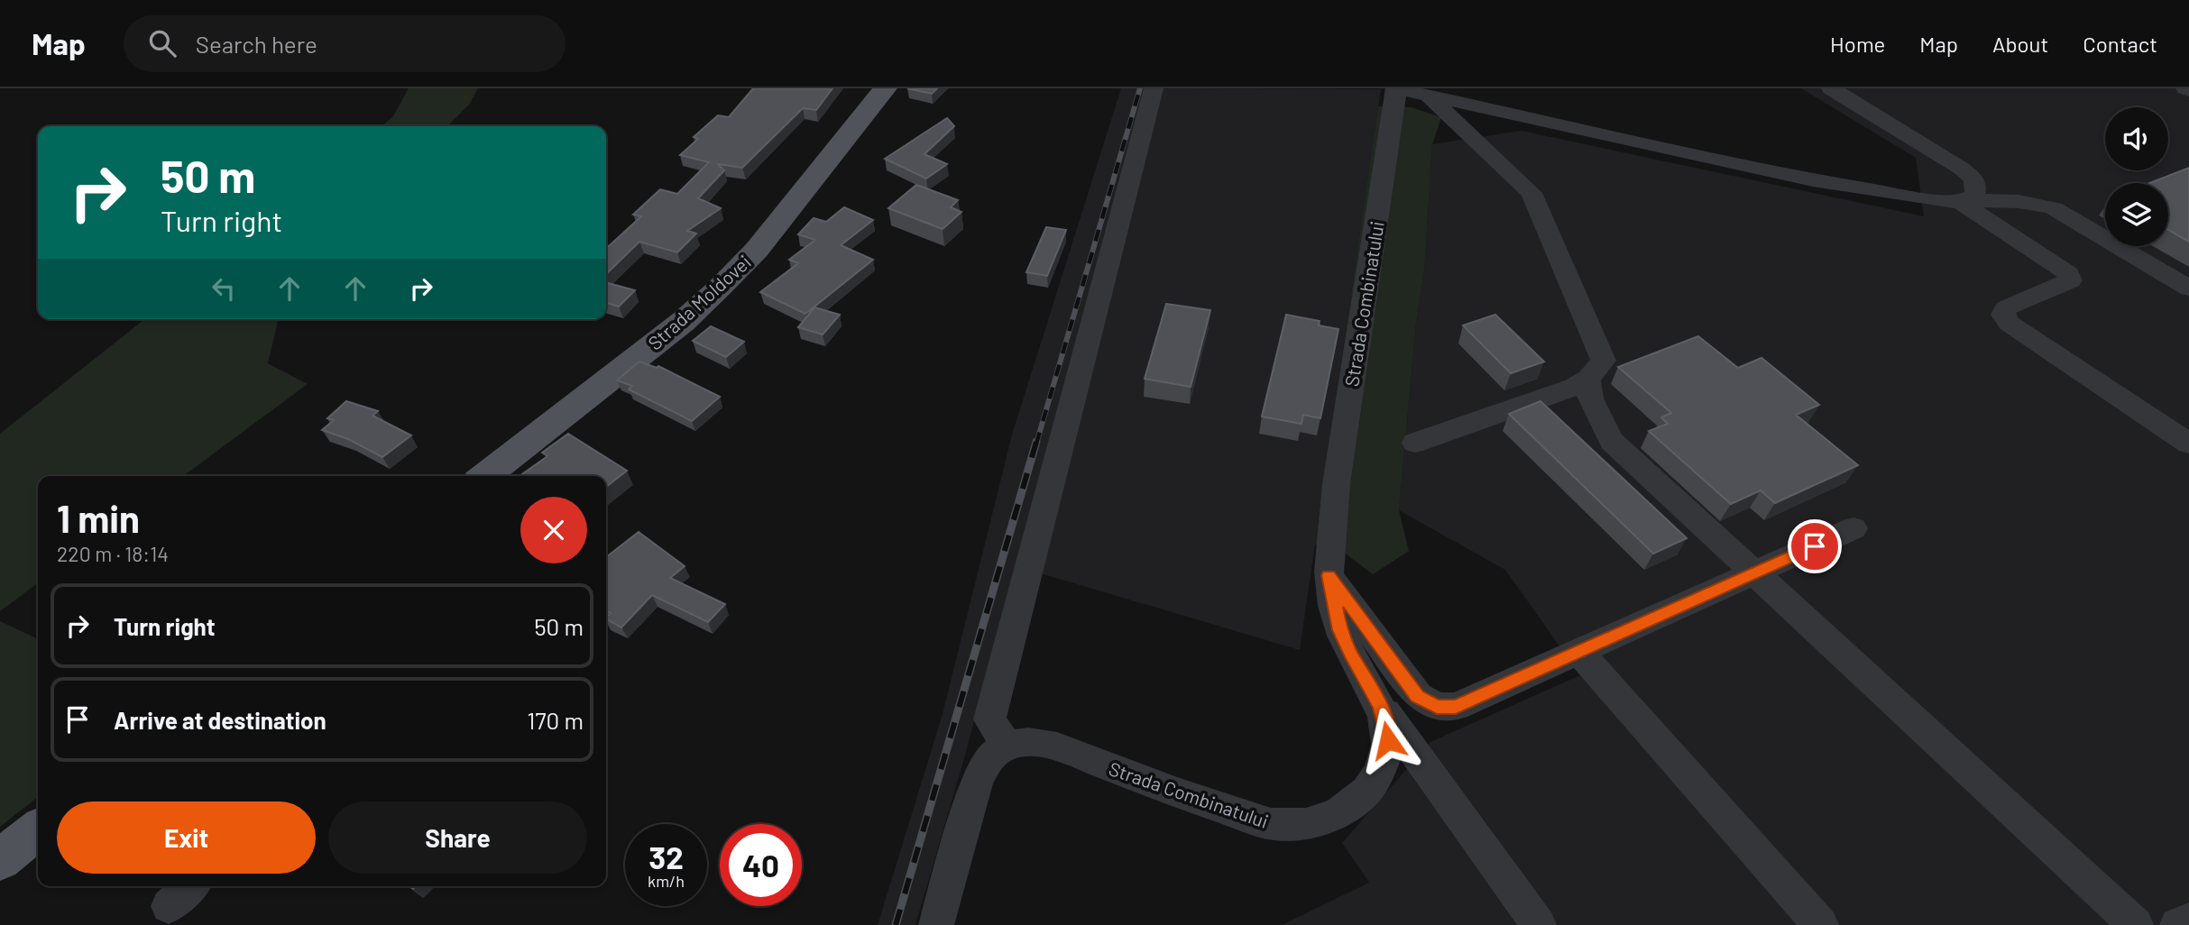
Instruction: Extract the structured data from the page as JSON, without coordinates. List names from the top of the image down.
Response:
{
  "streets": {
    "main road": ["Strada Moldovei"],
    "street": ["Strada Combinatului"]
  },
  "page": {
    "header": "Map",
    "search": "Search here",
    "nav": [
      "Home",
      "Map",
      "About",
      "Contact"
    ],
    "turn": ["50 m", "Turn right"],
    "heading": ["1 min", "220 m · 18:14"],
    "list": [
      {
        "name": "Turn right",
        "value": "50 m"
      },
      {
        "name": "Arrive at destination",
        "value": "170 m"
      }
    ],
    "buttons": ["Exit", "Share"],
    "speed": "32 km/h",
    "limit": "40"
  }
}
